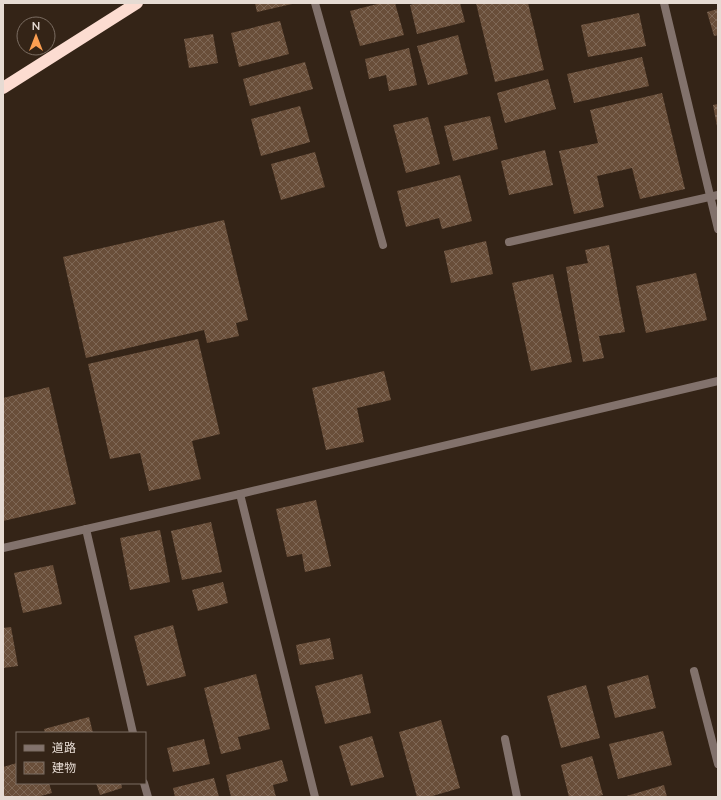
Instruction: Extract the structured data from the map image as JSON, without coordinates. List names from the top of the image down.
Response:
{
  "legend": ["道路", "建物"],
  "north": "top"
}
